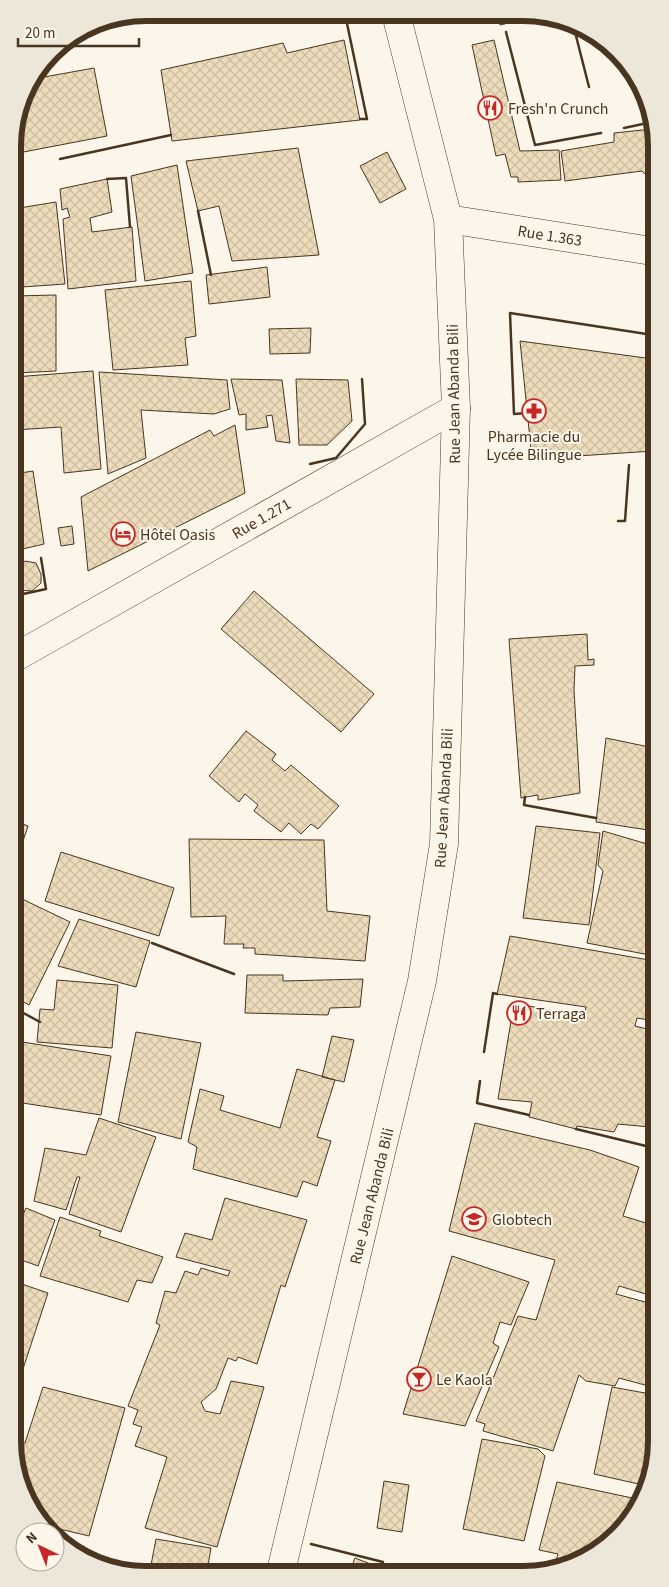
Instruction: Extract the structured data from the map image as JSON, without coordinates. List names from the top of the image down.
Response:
{
  "streets": {
    "main road": ["Rue 1.363", "Rue Jean Abanda Bili", "Rue 1.271"]
  },
  "crossings": [
    ["Rue 1.363", "Rue Jean Abanda Bili"],
    ["Rue Jean Abanda Bili", "Rue 1.271"]
  ],
  "places": {
    "restaurant": ["Fresh'n Crunch", "Terraga"],
    "pharmacy": ["Pharmacie du Lycée Bilingue"],
    "hotel": ["Hôtel Oasis"],
    "school or university": ["Globtech"],
    "bar": ["Le Kaola"]
  },
  "scale_bar": "20 m",
  "north": "top left"
}
